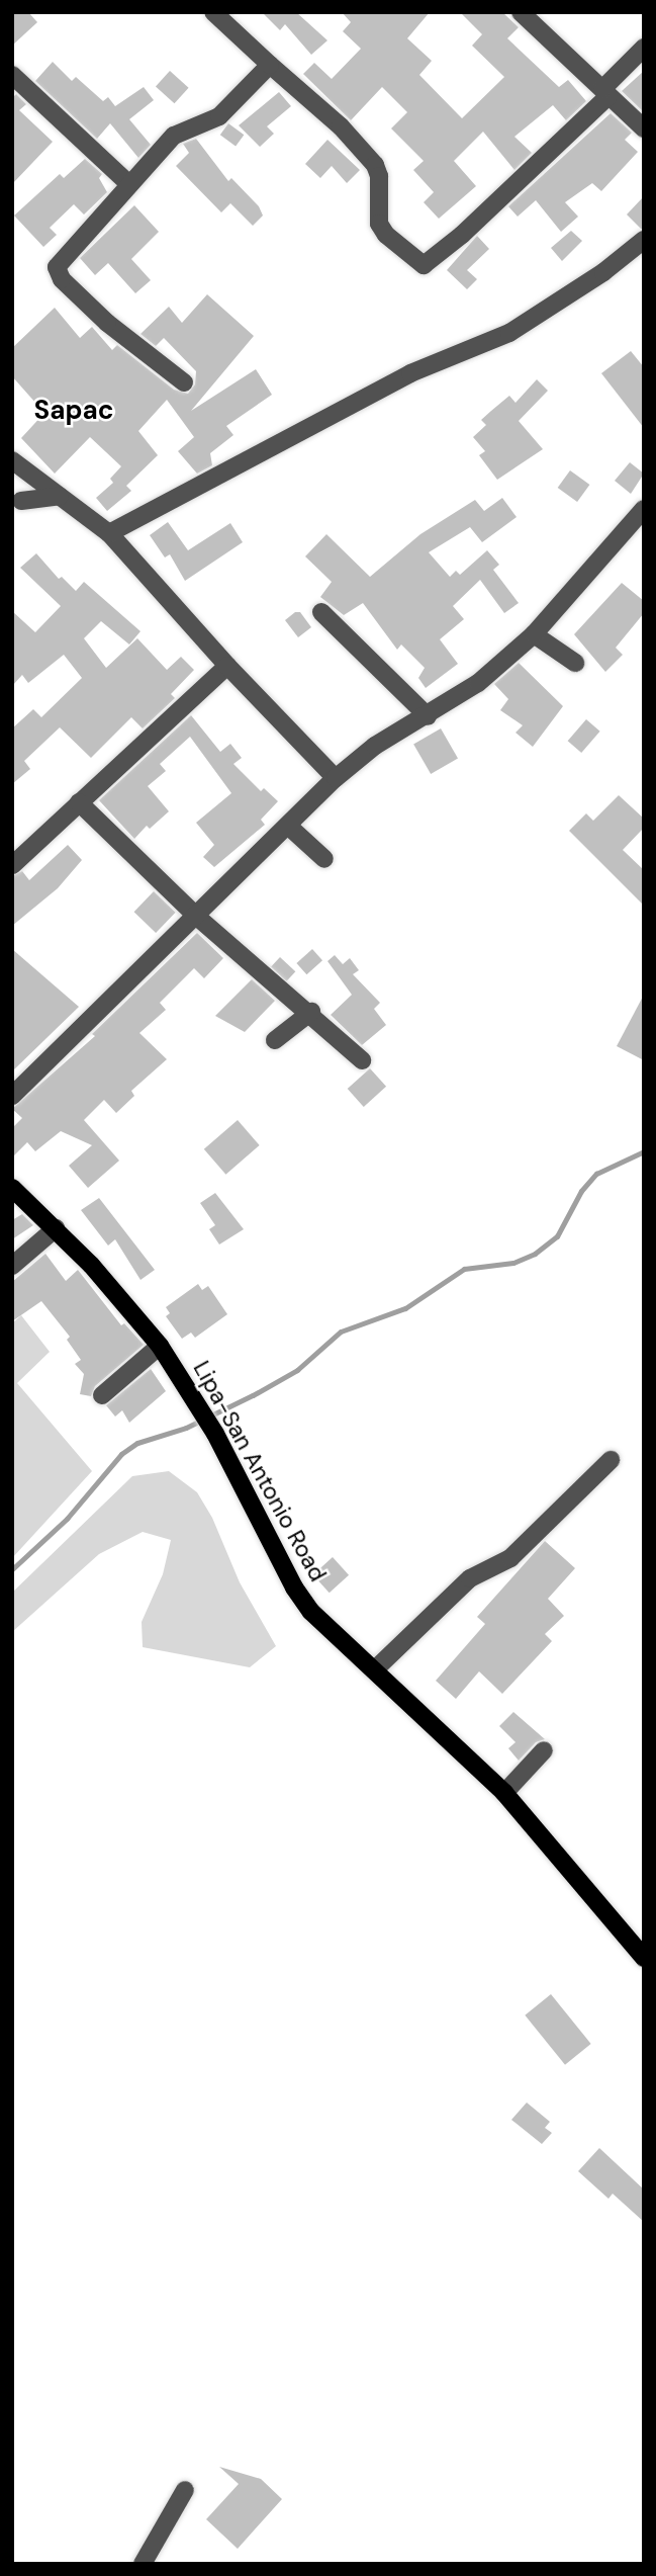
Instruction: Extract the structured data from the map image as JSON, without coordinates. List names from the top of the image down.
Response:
{
  "streets": {
    "main road": ["Lipa-San Antonio Road"]
  },
  "districts": ["Sapac"]
}
